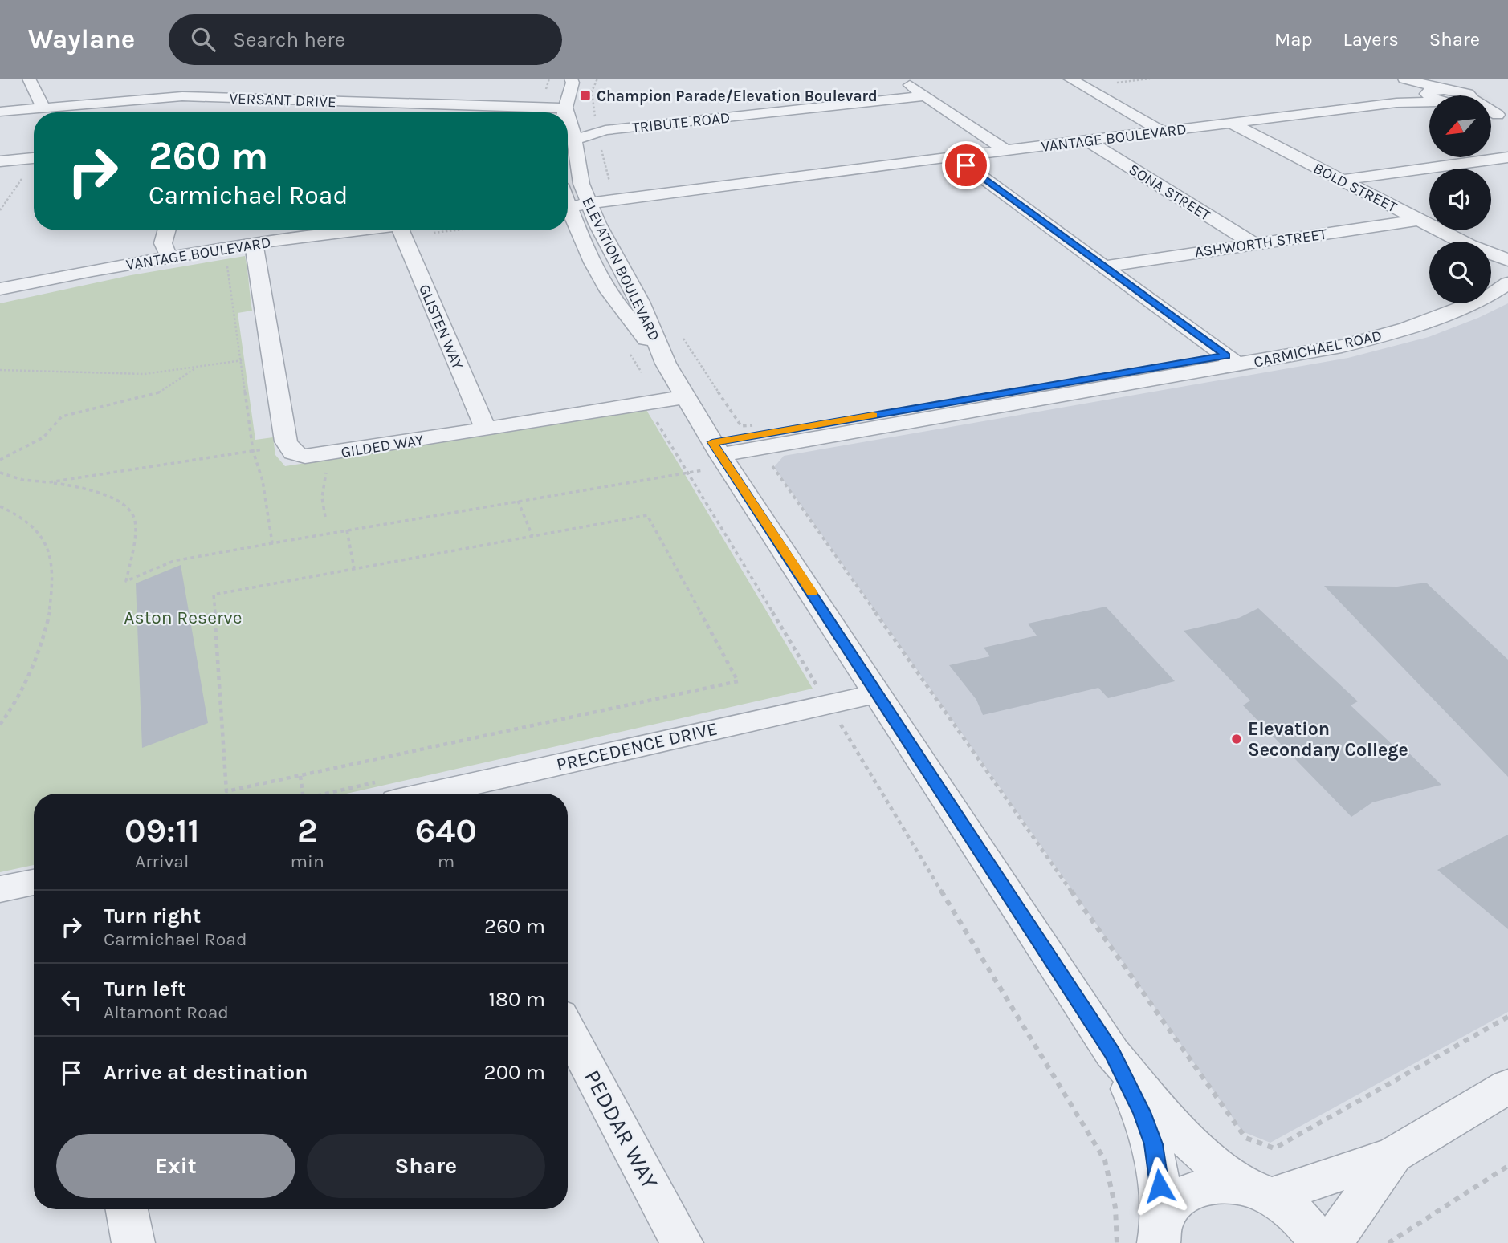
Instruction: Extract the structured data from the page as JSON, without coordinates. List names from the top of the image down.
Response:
{
  "streets": {
    "street": [
      "VERSANT DRIVE",
      "TRIBUTE ROAD",
      "VANTAGE BOULEVARD",
      "BOLD STREET",
      "SONA STREET",
      "ASHWORTH STREET",
      "ELEVATION BOULEVARD",
      "GLISTEN WAY",
      "CARMICHAEL ROAD",
      "GILDED WAY",
      "PRECEDENCE DRIVE",
      "PEDDAR WAY"
    ]
  },
  "crossings": [
    ["VERSANT DRIVE", "ELEVATION BOULEVARD"],
    ["TRIBUTE ROAD", "ELEVATION BOULEVARD"],
    ["VANTAGE BOULEVARD", "BOLD STREET"],
    ["VANTAGE BOULEVARD", "SONA STREET"],
    ["VANTAGE BOULEVARD", "ELEVATION BOULEVARD"],
    ["BOLD STREET", "ASHWORTH STREET"],
    ["SONA STREET", "ASHWORTH STREET"],
    ["ELEVATION BOULEVARD", "CARMICHAEL ROAD"],
    ["ELEVATION BOULEVARD", "GILDED WAY"],
    ["ELEVATION BOULEVARD", "PRECEDENCE DRIVE"],
    ["GLISTEN WAY", "GILDED WAY"]
  ],
  "parks": ["Aston Reserve"],
  "places": {
    "transit": ["Champion Parade/Elevation Boulevard"],
    "other": ["Elevation Secondary College"]
  },
  "north": "bottom left",
  "page": {
    "header": "Waylane",
    "search": "Search here",
    "nav": ["Map", "Layers", "Share"],
    "turn": ["260 m", "Carmichael Road"],
    "eta": [
      "09:11",
      "Arrival",
      "2",
      "min",
      "640",
      "m"
    ],
    "list": [
      {
        "name": "Turn right",
        "note": "Carmichael Road",
        "value": "260 m"
      },
      {
        "name": "Turn left",
        "note": "Altamont Road",
        "value": "180 m"
      },
      {
        "name": "Arrive at destination",
        "value": "200 m"
      }
    ],
    "buttons": ["Exit", "Share"]
  }
}
